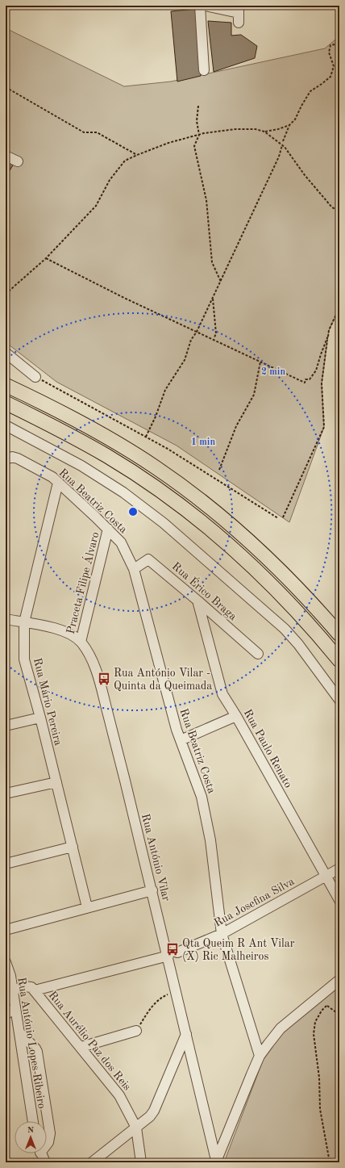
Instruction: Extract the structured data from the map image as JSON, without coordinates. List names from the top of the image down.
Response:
{
  "streets": {
    "street": [
      "Rua Beatriz Costa",
      "Praceta Filipe Álvaro",
      "Rua Érico Braga",
      "Rua Mário Pereira",
      "Rua Paulo Renato",
      "Rua António Vilar",
      "Rua Josefina Silva",
      "Rua Aurélio Paz dos Reis",
      "Rua António Lopes Ribeiro"
    ]
  },
  "crossings": [
    ["Rua Beatriz Costa", "Praceta Filipe Álvaro"],
    ["Rua Beatriz Costa", "Rua Érico Braga"],
    ["Rua Beatriz Costa", "Rua Mário Pereira"],
    ["Rua Beatriz Costa", "Rua Josefina Silva"],
    ["Praceta Filipe Álvaro", "Rua António Vilar"],
    ["Rua Érico Braga", "Rua Paulo Renato"],
    ["Rua Mário Pereira", "Rua António Vilar"],
    ["Rua Paulo Renato", "Rua Josefina Silva"],
    ["Rua António Vilar", "Rua Josefina Silva"],
    ["Rua Josefina Silva", "Rua Aurélio Paz dos Reis"],
    ["Rua Aurélio Paz dos Reis", "Rua António Lopes Ribeiro"]
  ],
  "places": {
    "bus stop": ["Rua António Vilar - Quinta da Queimada", "Qta Queim R Ant Vilar (X) Ric Malheiros"]
  },
  "north": "top",
  "rings": ["2 min", "1 min"]
}
